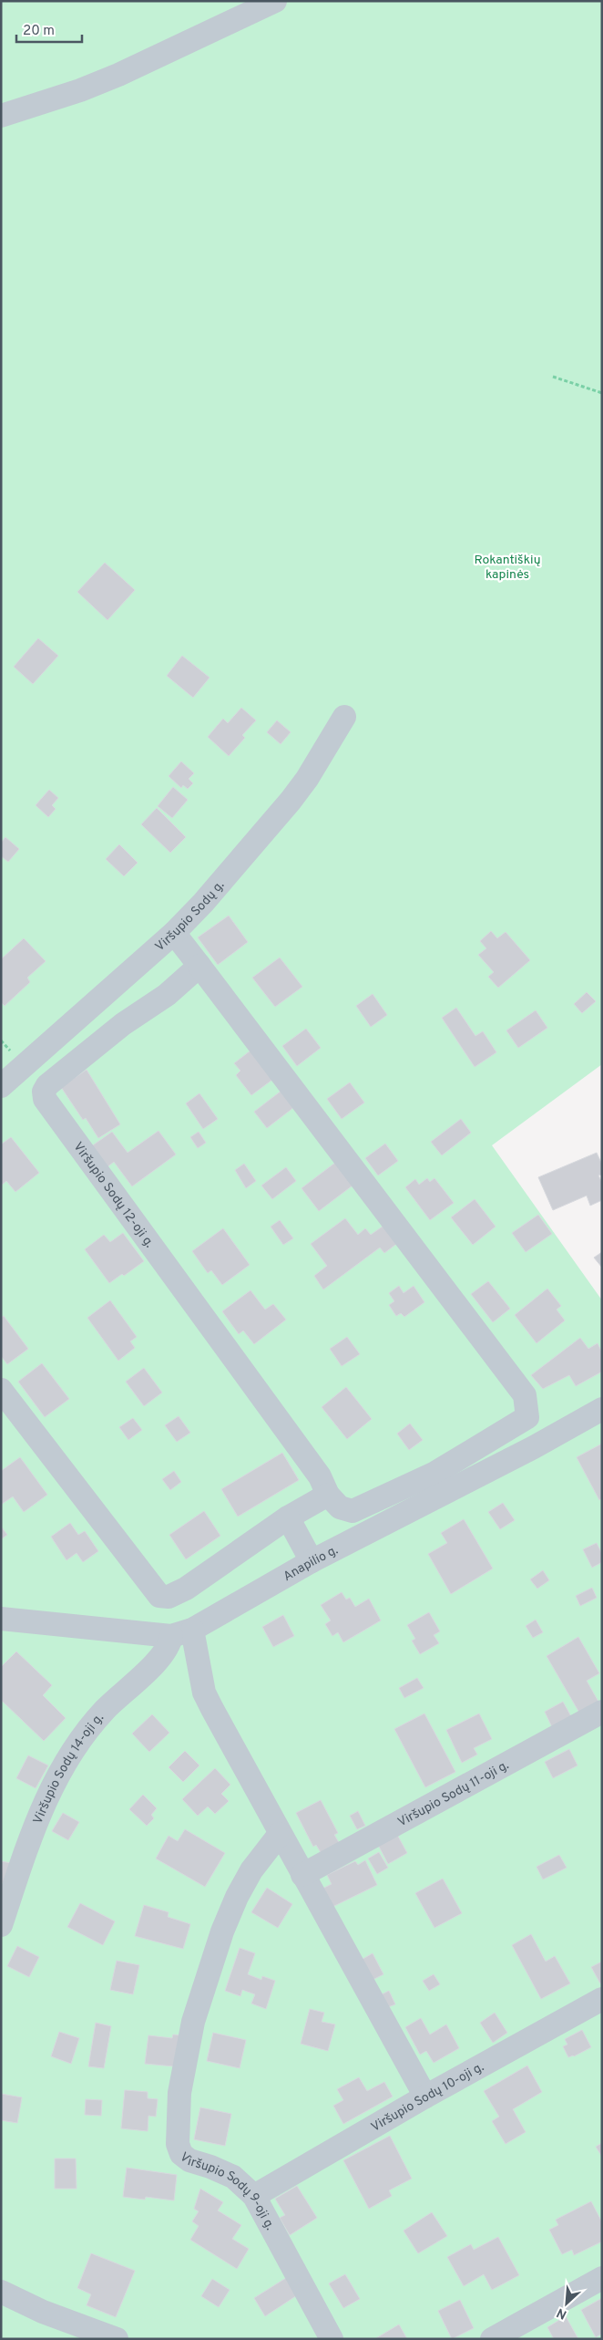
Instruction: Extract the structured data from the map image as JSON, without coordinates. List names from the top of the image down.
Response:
{
  "streets": {
    "street": [
      "Viršupio Sodų g.",
      "Viršupio Sodų 12-oji g.",
      "Anapilio g.",
      "Viršupio Sodų 14-oji g.",
      "Viršupio Sodų 11-oji g.",
      "Viršupio Sodų 10-oji g.",
      "Viršupio Sodų 9-oji g."
    ]
  },
  "crossings": [
    ["Anapilio g.", "Viršupio Sodų 14-oji g."],
    ["Viršupio Sodų 10-oji g.", "Viršupio Sodų 9-oji g."]
  ],
  "parks": ["Rokantiškių kapinės"],
  "scale_bar": "20 m",
  "north": "bottom left"
}
